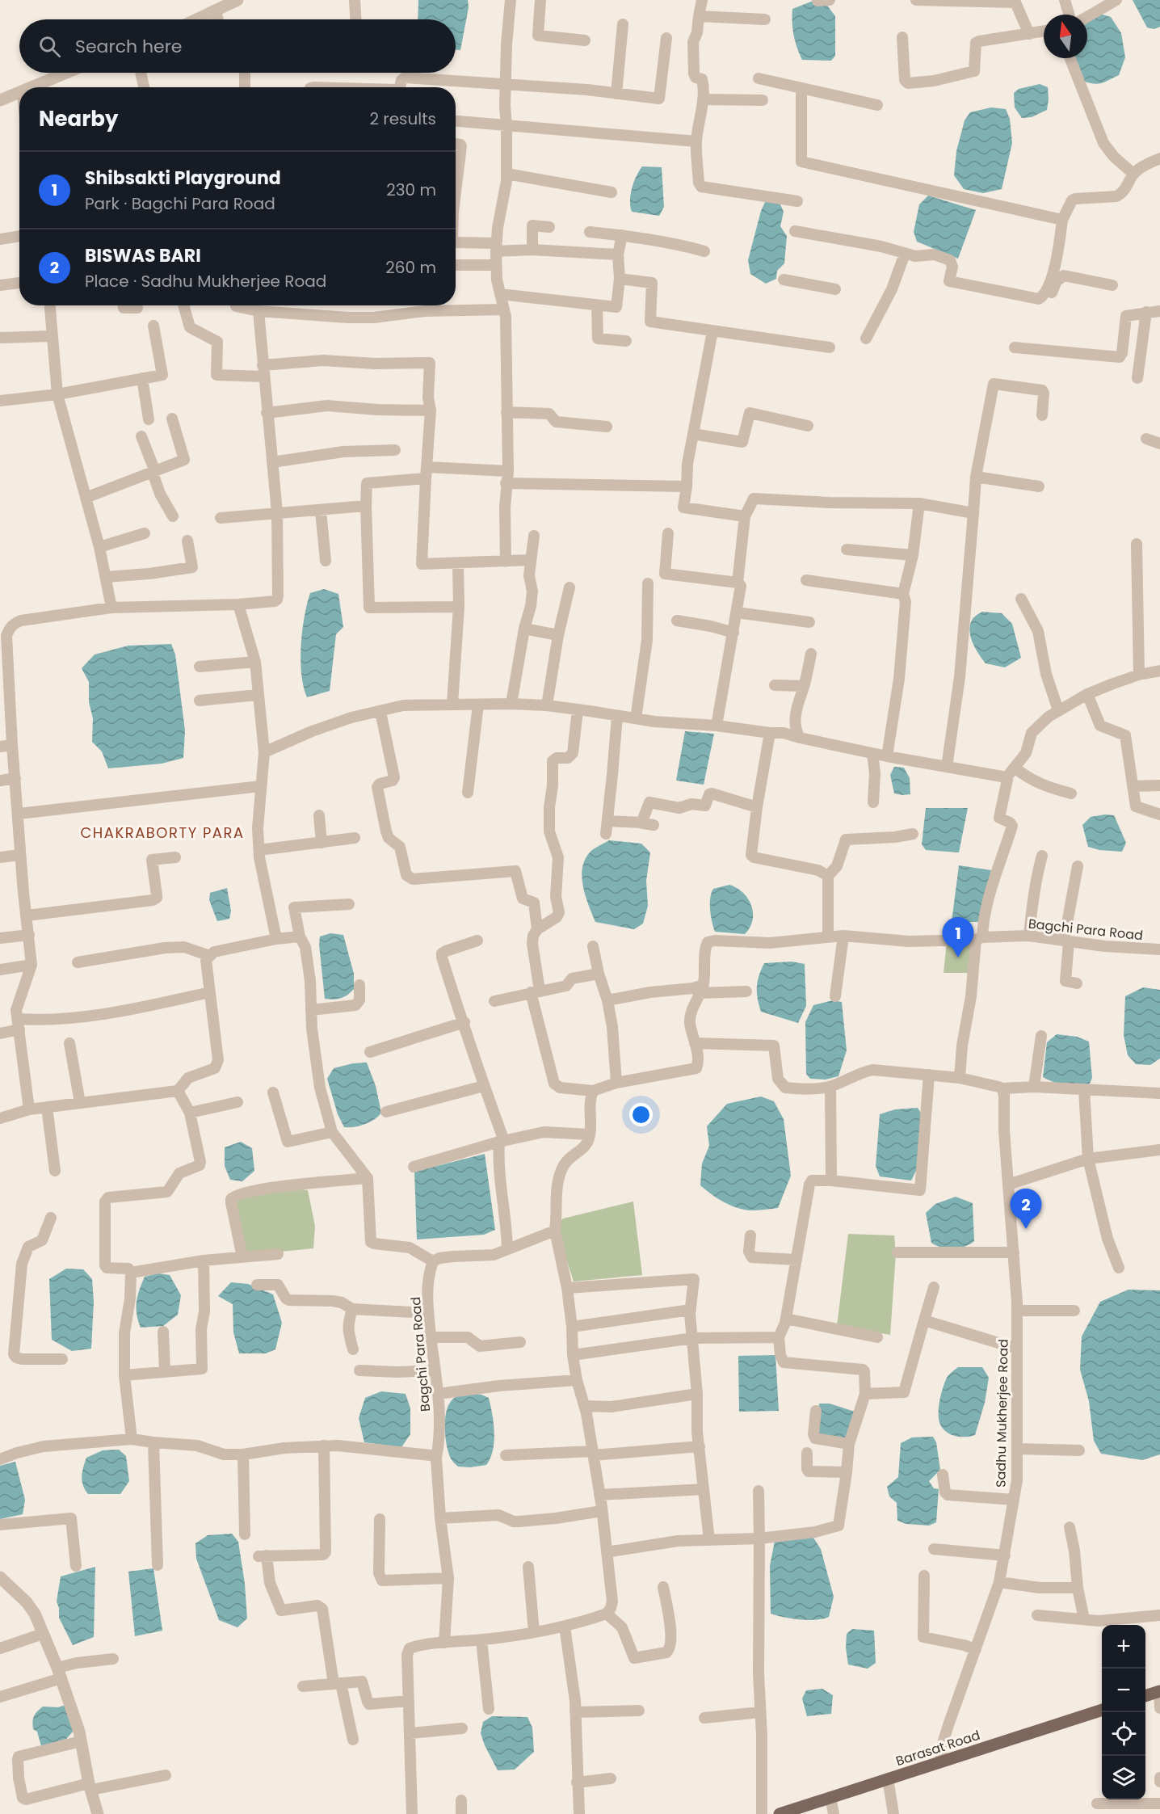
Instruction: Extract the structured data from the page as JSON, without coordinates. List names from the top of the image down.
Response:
{
  "streets": {
    "main road": ["Barasat Road"],
    "street": ["Bagchi Para Road", "Sadhu Mukherjee Road"]
  },
  "crossings": [
    ["Sadhu Mukherjee Road", "Barasat Road"]
  ],
  "districts": ["CHAKRABORTY PARA"],
  "north": "top",
  "page": {
    "search": "Search here",
    "heading": ["Nearby", "2 results"],
    "list": [
      {
        "mark": "1",
        "name": "Shibsakti Playground",
        "note": "Park · Bagchi Para Road",
        "value": "230 m"
      },
      {
        "mark": "2",
        "name": "BISWAS BARI",
        "note": "Place · Sadhu Mukherjee Road",
        "value": "260 m"
      }
    ],
    "pins": ["1", "2"],
    "map_buttons": ["+", "−"]
  }
}
